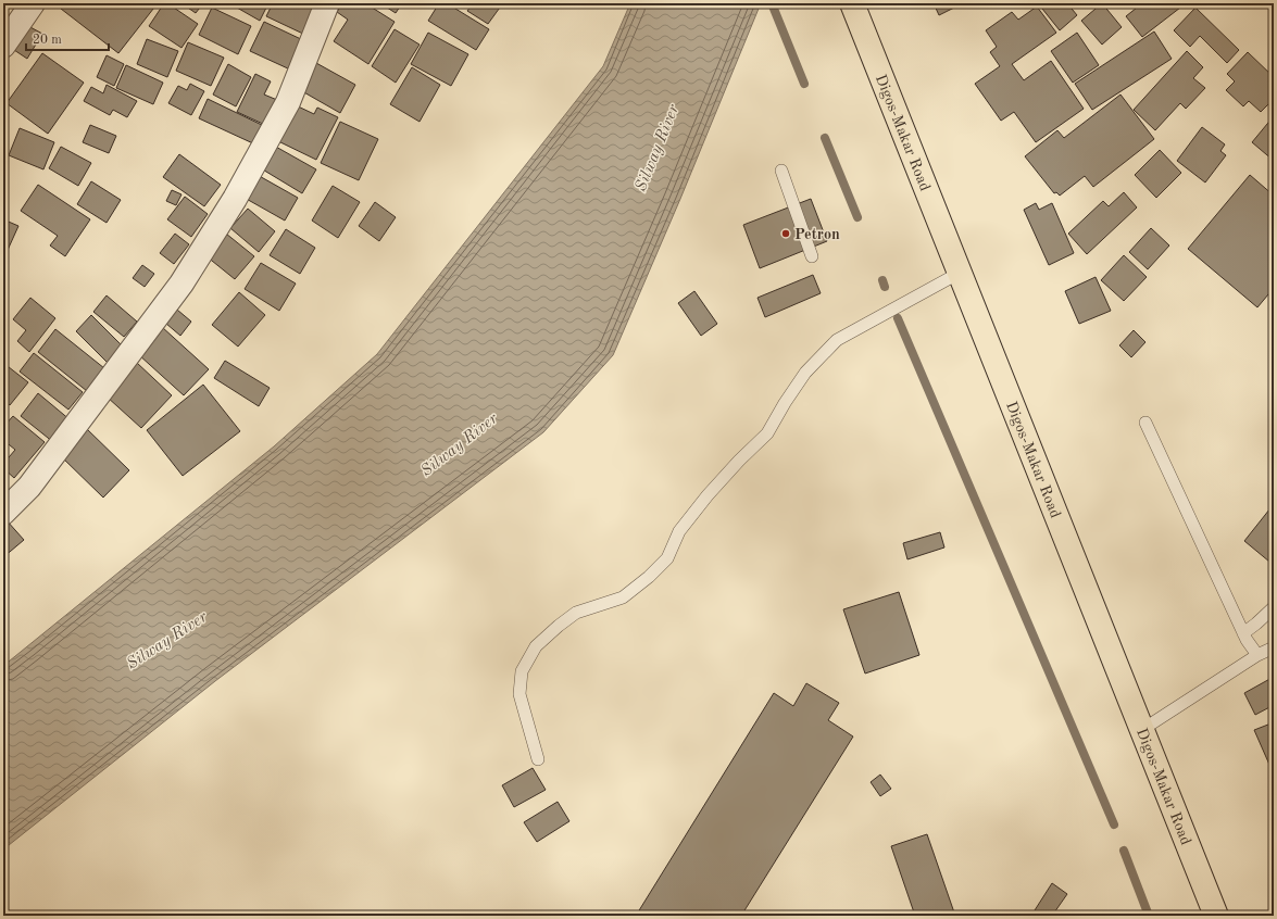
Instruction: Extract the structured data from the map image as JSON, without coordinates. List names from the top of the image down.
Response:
{
  "streets": {
    "main road": ["Digos-Makar Road"]
  },
  "water": ["Silway River"],
  "places": ["Petron"],
  "scale_bar": "20 m"
}
